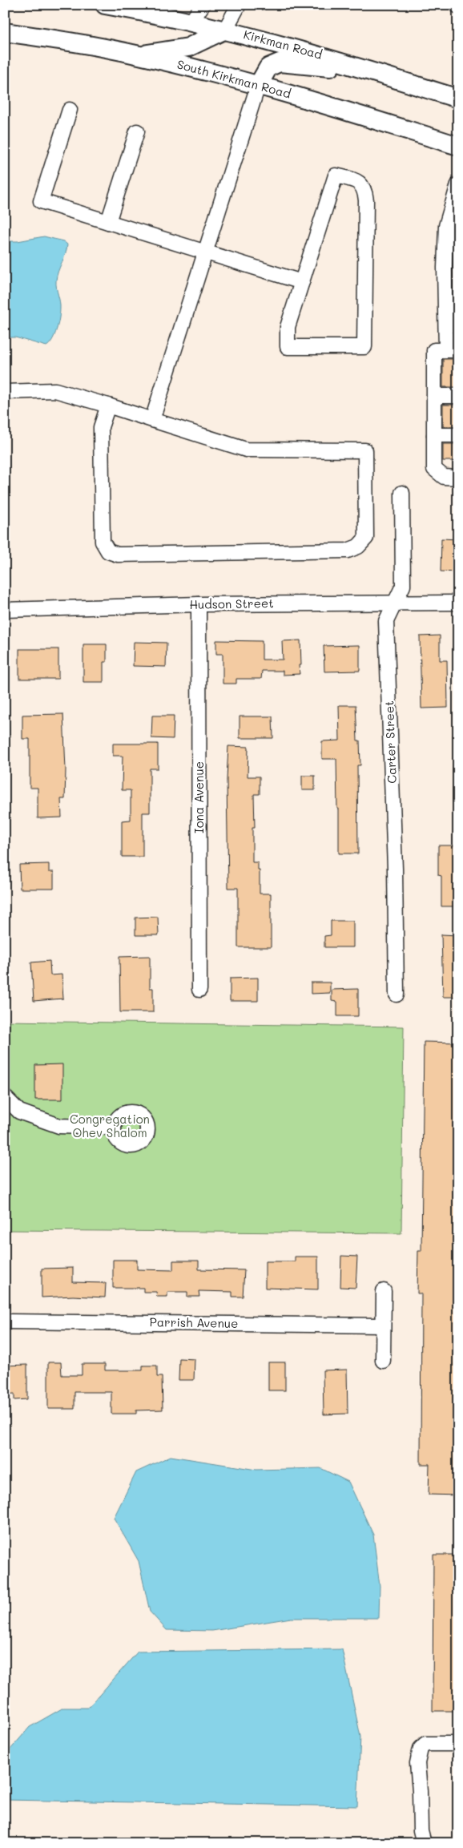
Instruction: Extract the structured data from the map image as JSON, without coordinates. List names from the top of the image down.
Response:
{
  "streets": {
    "main road": ["Kirkman Road", "South Kirkman Road"],
    "street": [
      "Hudson Street",
      "Carter Street",
      "Iona Avenue",
      "Parrish Avenue"
    ]
  },
  "crossings": [
    ["Hudson Street", "Carter Street"],
    ["Hudson Street", "Iona Avenue"]
  ],
  "parks": ["Congregation Ohev Shalom"]
}
